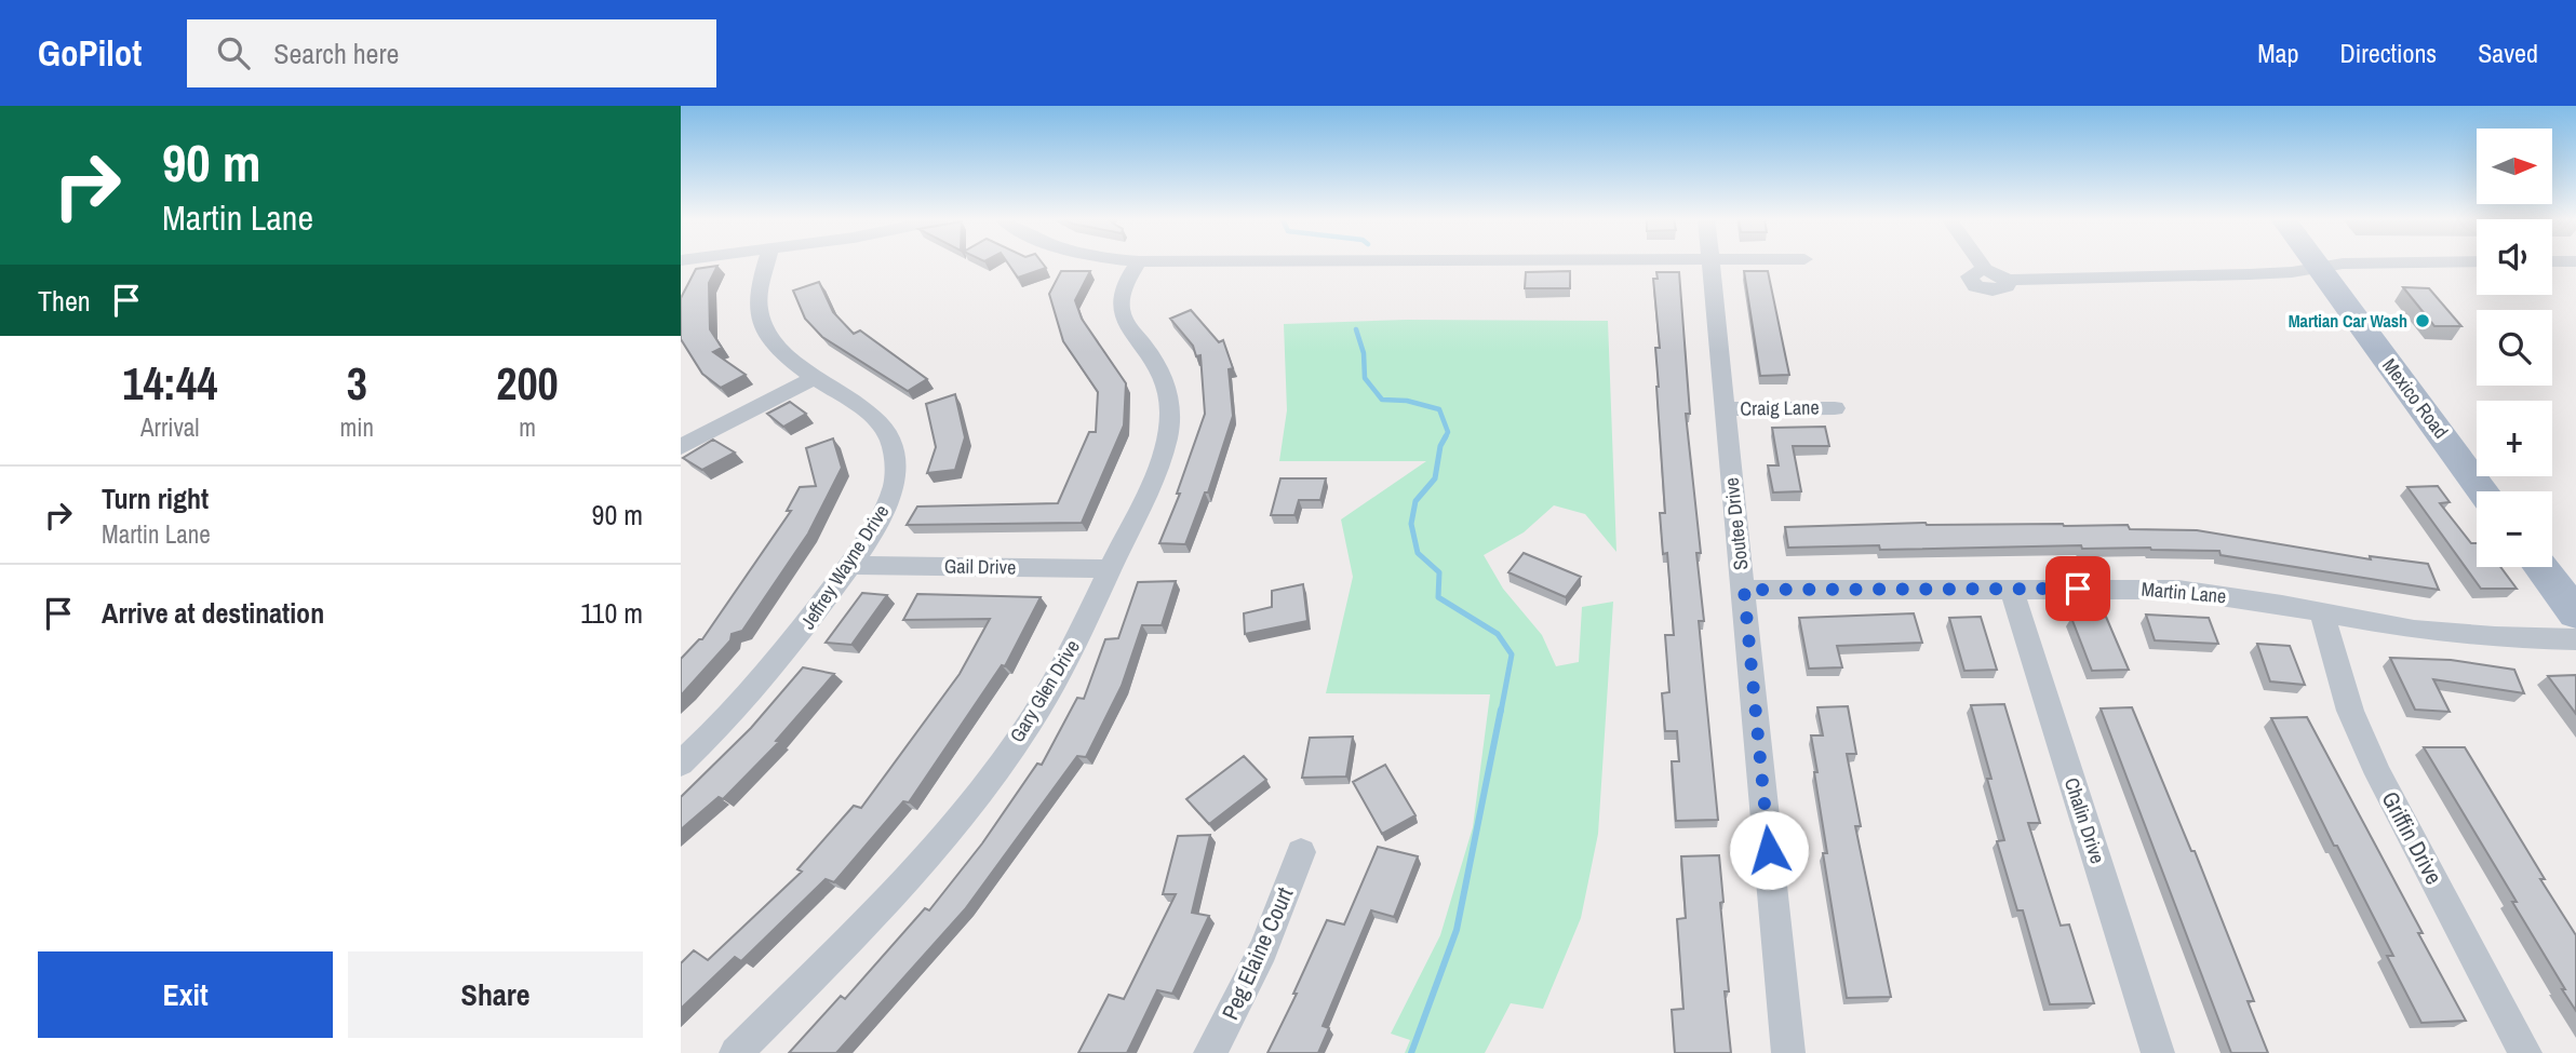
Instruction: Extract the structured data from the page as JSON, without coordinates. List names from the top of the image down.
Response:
{
  "streets": {
    "main road": ["Mexico Road"],
    "street": [
      "Craig Lane",
      "Soutee Drive",
      "Jeffrey Wayne Drive",
      "Gail Drive",
      "Martin Lane",
      "Gary Glen Drive",
      "Chalin Drive",
      "Griffin Drive",
      "Peg Elaine Court"
    ]
  },
  "crossings": [
    ["Craig Lane", "Soutee Drive"],
    ["Soutee Drive", "Martin Lane"],
    ["Jeffrey Wayne Drive", "Gail Drive"],
    ["Gail Drive", "Gary Glen Drive"],
    ["Martin Lane", "Chalin Drive"],
    ["Martin Lane", "Griffin Drive"]
  ],
  "places": ["Martian Car Wash"],
  "north": "right",
  "page": {
    "header": "GoPilot",
    "search": "Search here",
    "nav": ["Map", "Directions", "Saved"],
    "turn": ["90 m", "Martin Lane"],
    "map_buttons": ["+", "−"],
    "then": "Then",
    "eta": [
      "14:44",
      "Arrival",
      "3",
      "min",
      "200",
      "m"
    ],
    "list": [
      {
        "name": "Turn right",
        "note": "Martin Lane",
        "value": "90 m"
      },
      {
        "name": "Arrive at destination",
        "value": "110 m"
      }
    ],
    "buttons": ["Exit", "Share"]
  }
}
